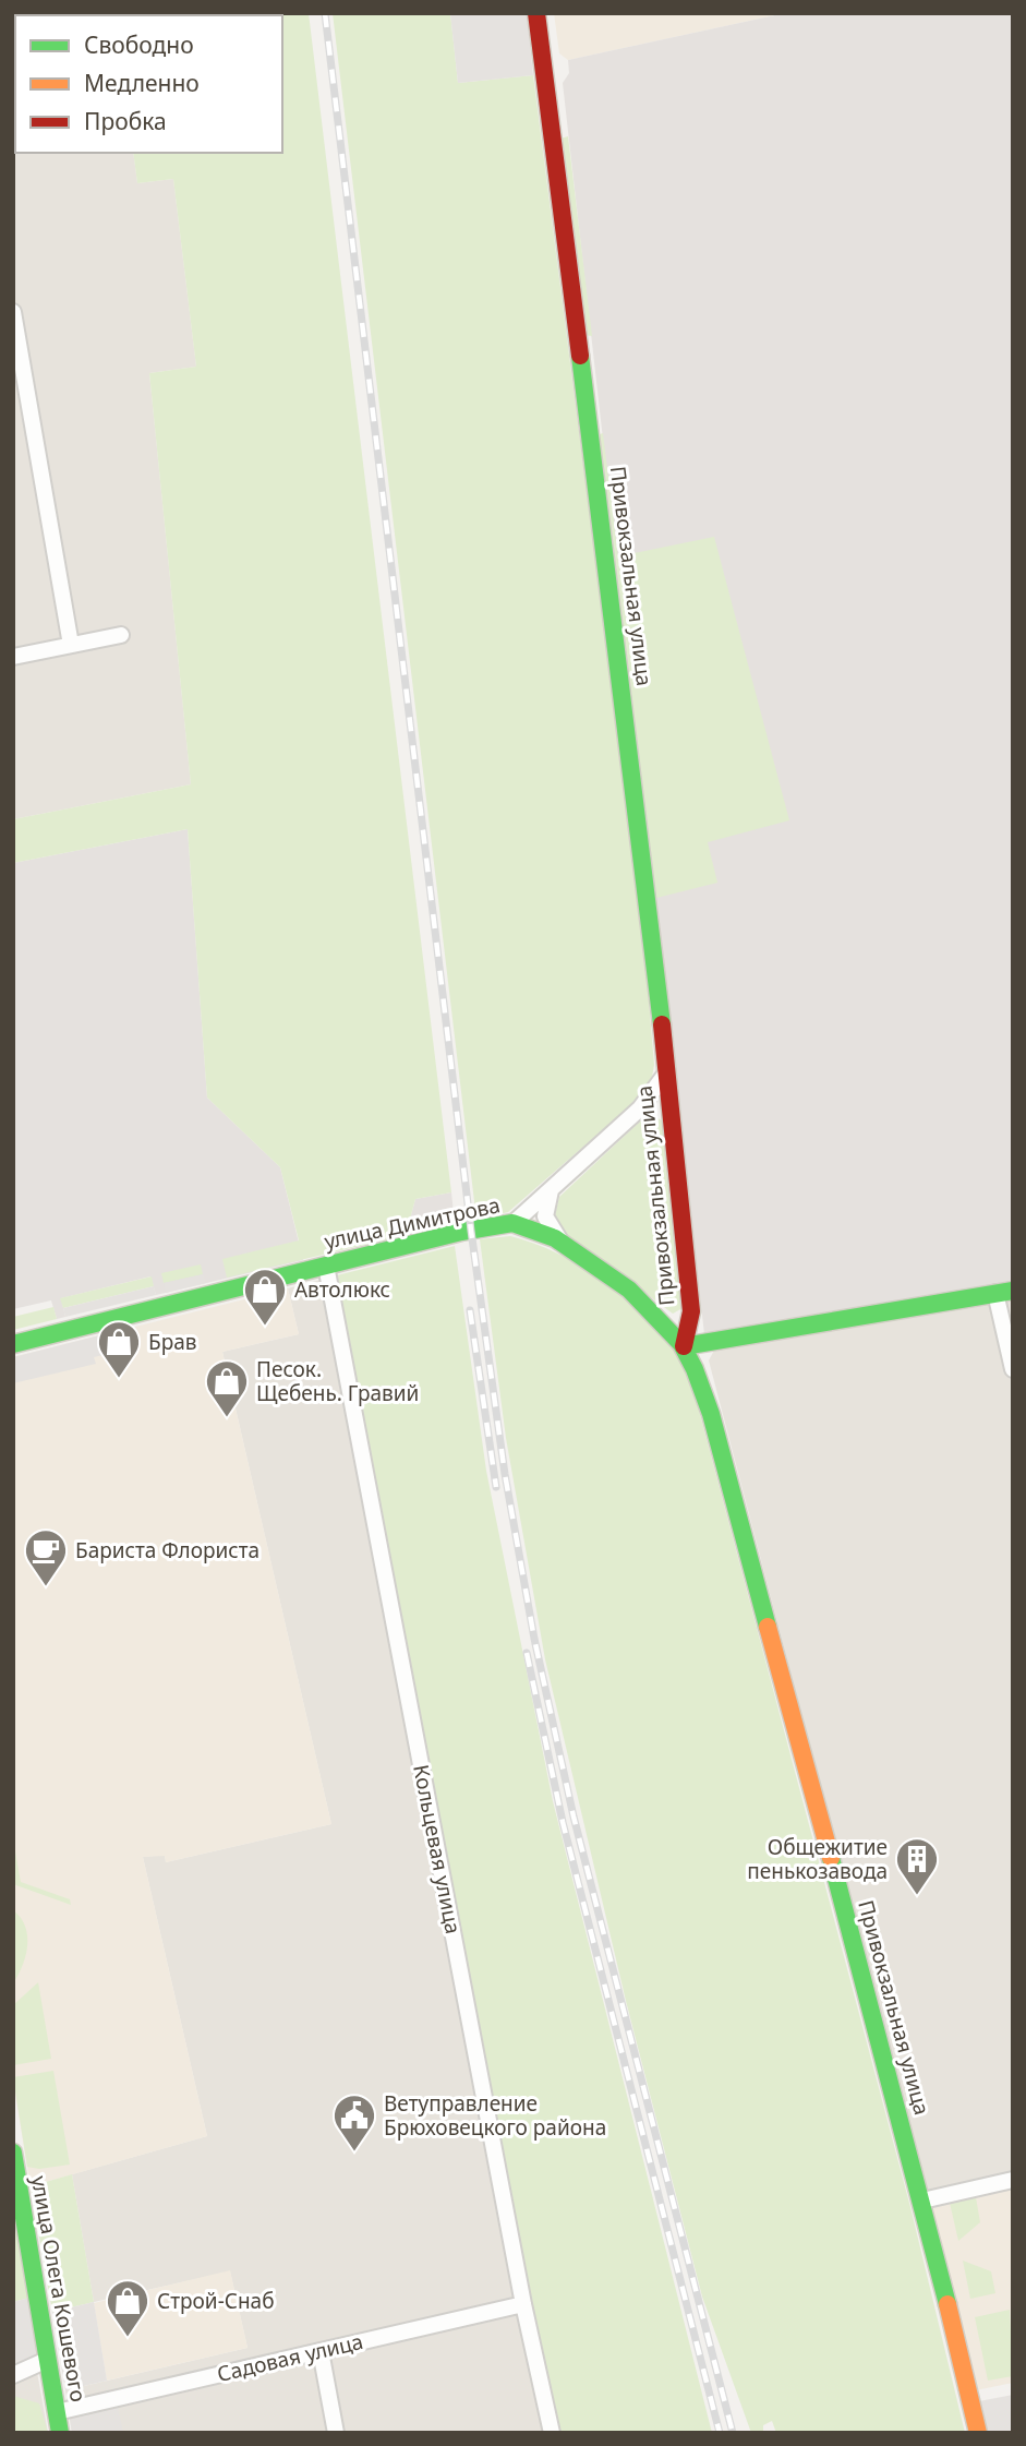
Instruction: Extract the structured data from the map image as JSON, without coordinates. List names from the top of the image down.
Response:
{
  "streets": {
    "street": [
      "Привокзальная улица",
      "улица Димитрова",
      "Кольцевая улица",
      "улица Олега Кошевого",
      "Садовая улица"
    ]
  },
  "crossings": [
    ["Привокзальная улица", "улица Димитрова"],
    ["улица Димитрова", "Кольцевая улица"],
    ["Кольцевая улица", "Садовая улица"],
    ["улица Олега Кошевого", "Садовая улица"]
  ],
  "places": {
    "shop": [
      "Автолюкс",
      "Брав",
      "Песок. Щебень. Гравий",
      "Строй-Снаб"
    ],
    "cafe": ["Бариста Флориста"],
    "building": ["Общежитие пенькозавода"],
    "public building": ["Ветуправление Брюховецкого района"]
  },
  "legend": ["Свободно", "Медленно", "Пробка"]
}
